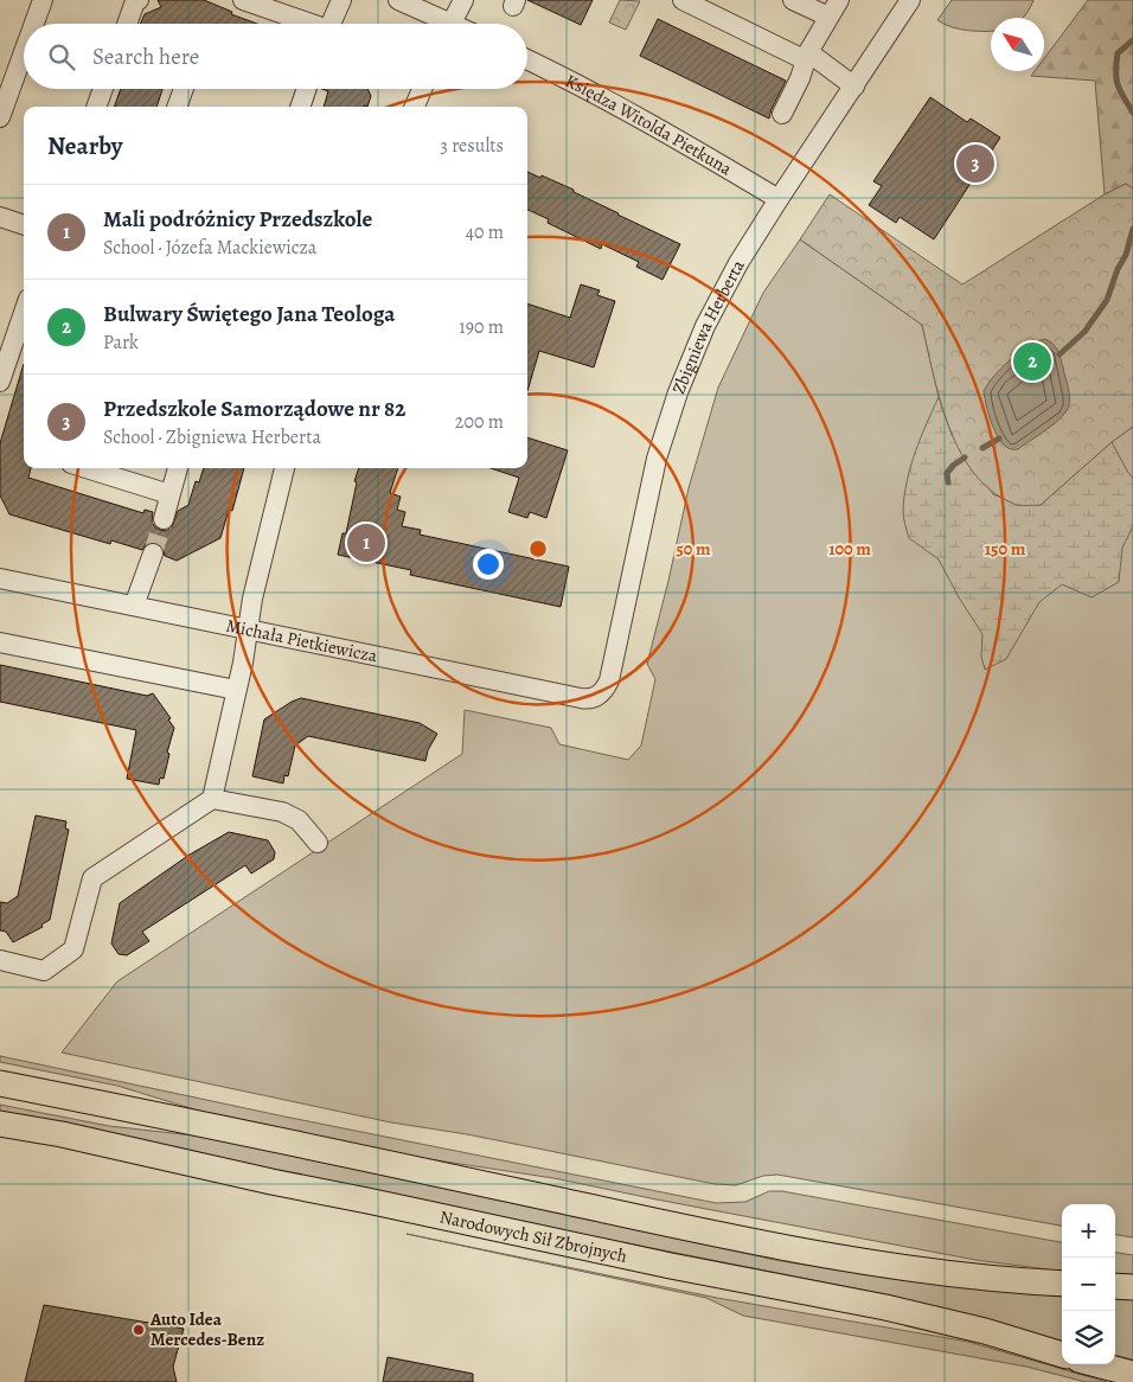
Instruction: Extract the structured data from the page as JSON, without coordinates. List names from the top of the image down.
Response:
{
  "streets": {
    "main road": ["Narodowych Sił Zbrojnych"],
    "street": ["Księdza Witolda Pietkuna", "Zbigniewa Herberta", "Michała Pietkiewicza"]
  },
  "crossings": [
    ["Księdza Witolda Pietkuna", "Zbigniewa Herberta"],
    ["Zbigniewa Herberta", "Michała Pietkiewicza"]
  ],
  "places": ["Auto Idea Mercedes-Benz"],
  "north": "top left",
  "page": {
    "search": "Search here",
    "heading": ["Nearby", "3 results"],
    "pins": ["3", "2", "1"],
    "list": [
      {
        "mark": "1",
        "name": "Mali podróżnicy Przedszkole",
        "note": "School · Józefa Mackiewicza",
        "value": "40 m"
      },
      {
        "mark": "2",
        "name": "Bulwary Świętego Jana Teologa",
        "note": "Park",
        "value": "190 m"
      },
      {
        "mark": "3",
        "name": "Przedszkole Samorządowe nr 82",
        "note": "School · Zbigniewa Herberta",
        "value": "200 m"
      }
    ],
    "map_buttons": ["+", "−"]
  },
  "rings": ["50 m", "100 m", "150 m"]
}
